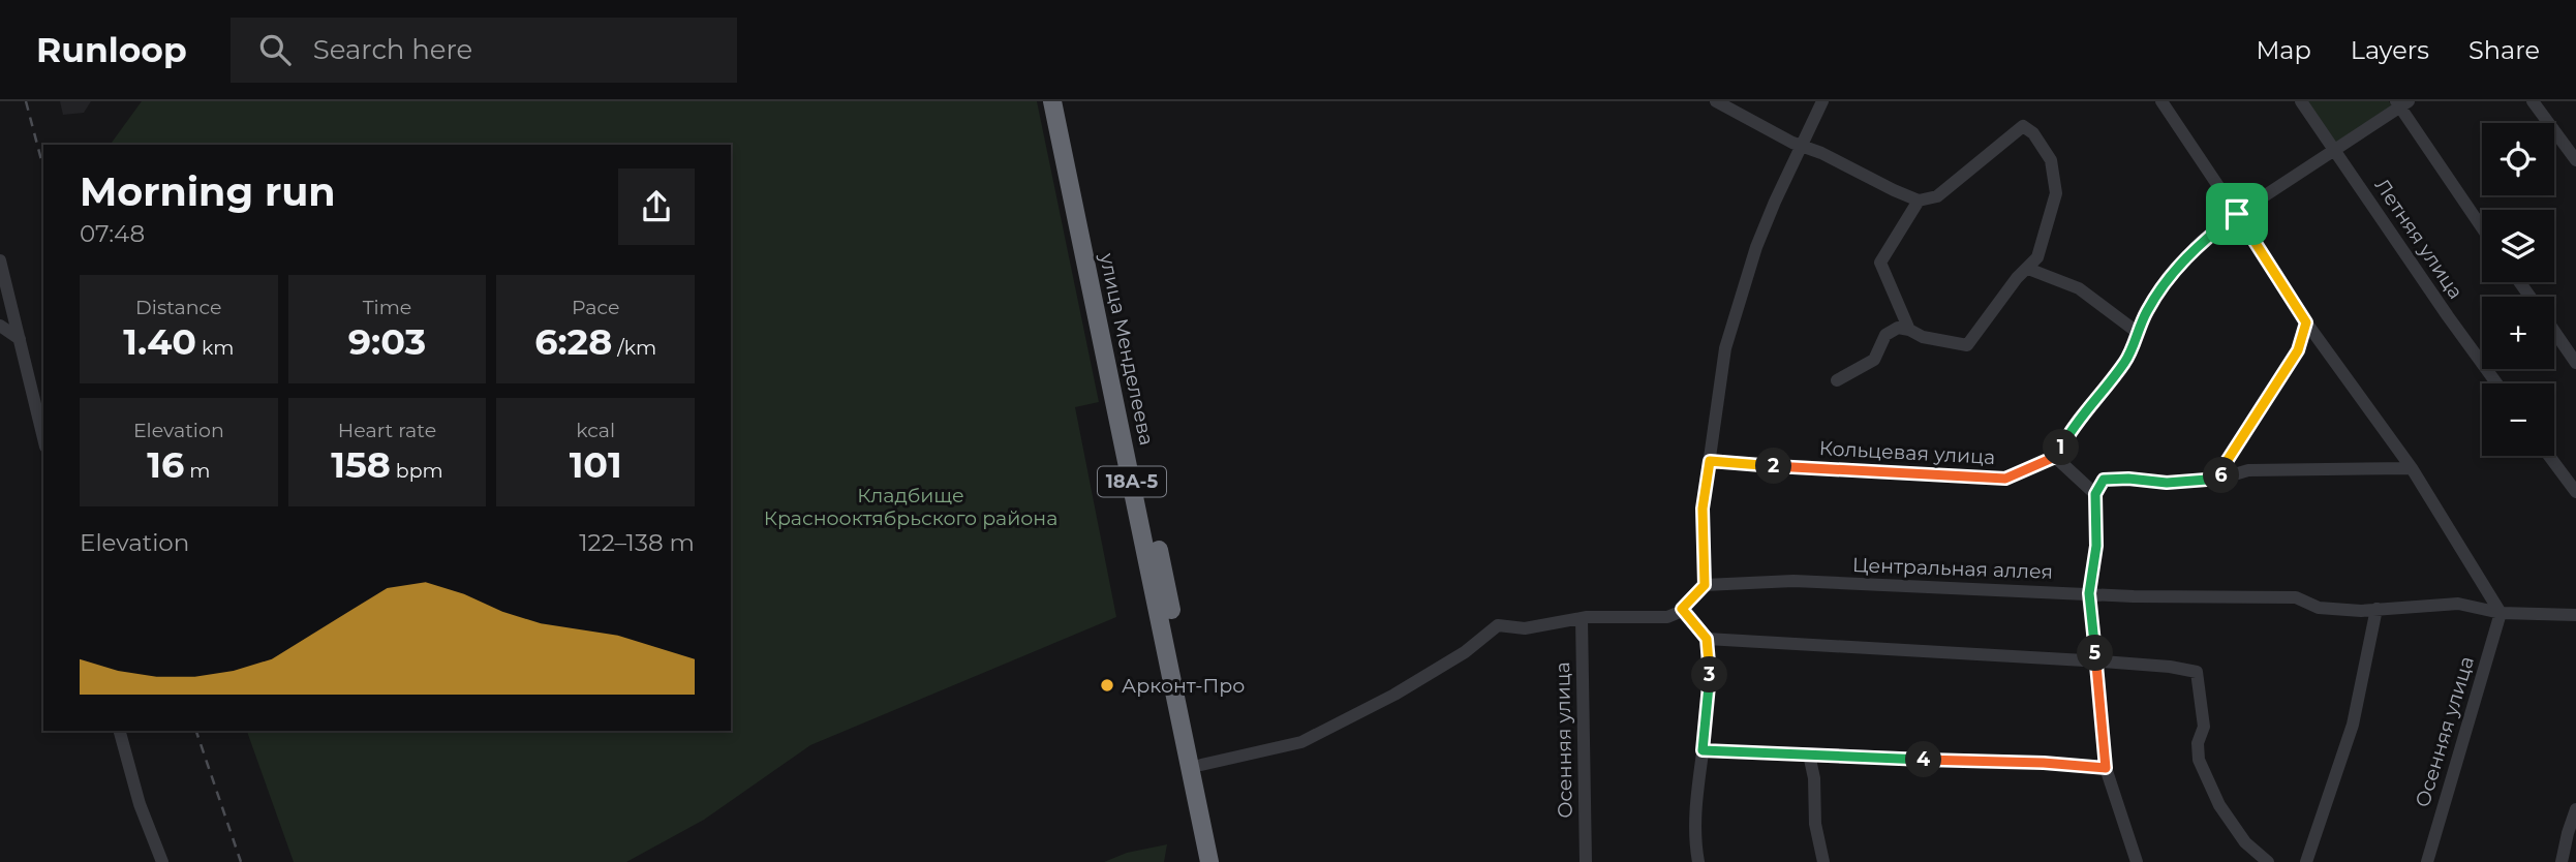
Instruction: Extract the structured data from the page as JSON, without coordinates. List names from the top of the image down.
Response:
{
  "streets": {
    "highway": ["улица Менделеева", "18А-5"],
    "street": [
      "Летняя улица",
      "Кольцевая улица",
      "Центральная аллея",
      "Осенняя улица"
    ]
  },
  "crossings": [
    ["Центральная аллея", "Осенняя улица"]
  ],
  "parks": ["Кладбище Краснооктябрьского района"],
  "places": ["Арконт-Про"],
  "page": {
    "header": "Runloop",
    "search": "Search here",
    "nav": ["Map", "Layers", "Share"],
    "map_buttons": ["+", "−"],
    "heading": ["Morning run", "07:48"],
    "stats": [
      ["Distance", "1.40 km"],
      ["Time", "9:03"],
      ["Pace", "6:28 /km"],
      ["Elevation", "16 m"],
      ["Heart rate", "158 bpm"],
      ["kcal", "101"]
    ],
    "pins": [
      "1",
      "2",
      "6",
      "5",
      "3",
      "4"
    ],
    "chart": ["Elevation", "122–138 m"]
  }
}
